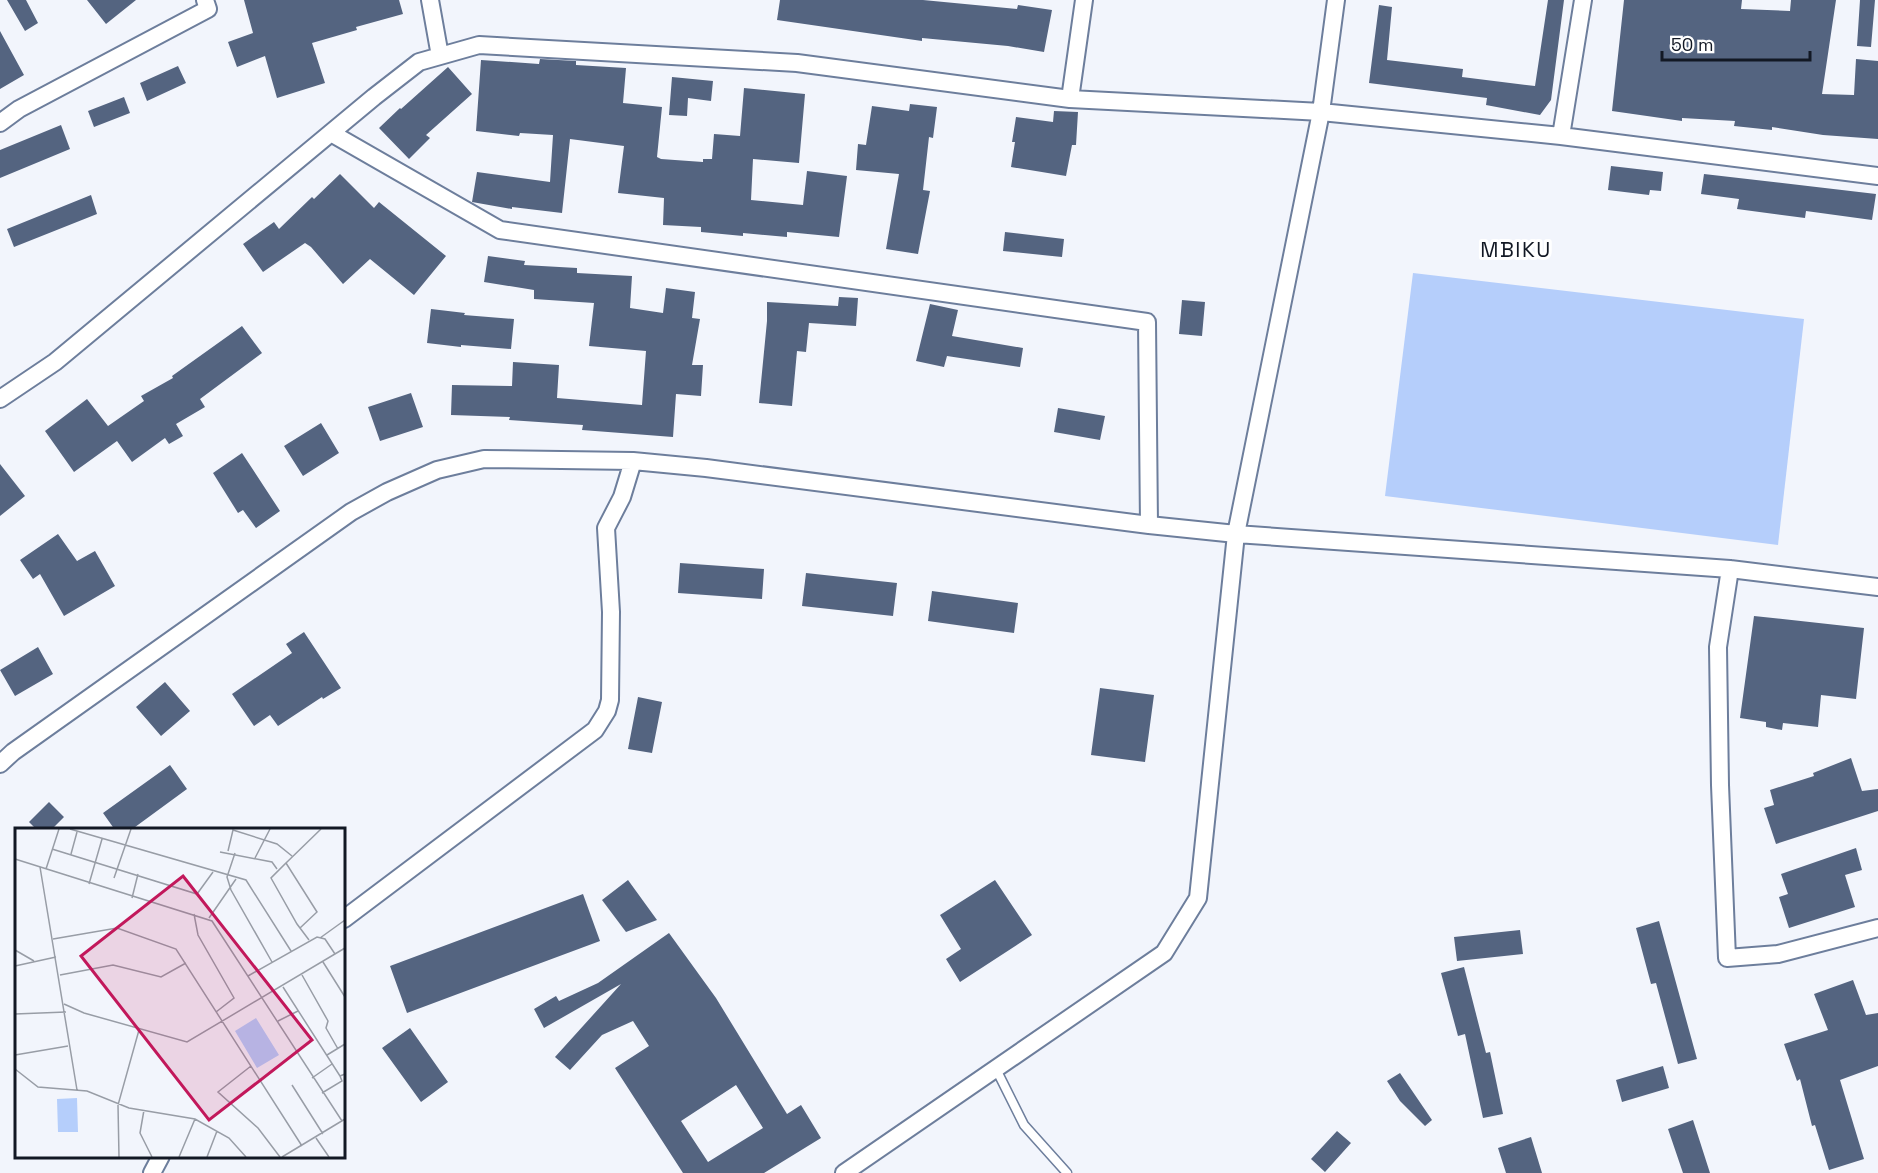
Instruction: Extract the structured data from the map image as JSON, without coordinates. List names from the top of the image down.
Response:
{
  "districts": ["MBIKU"],
  "scale_bar": "50 m"
}
